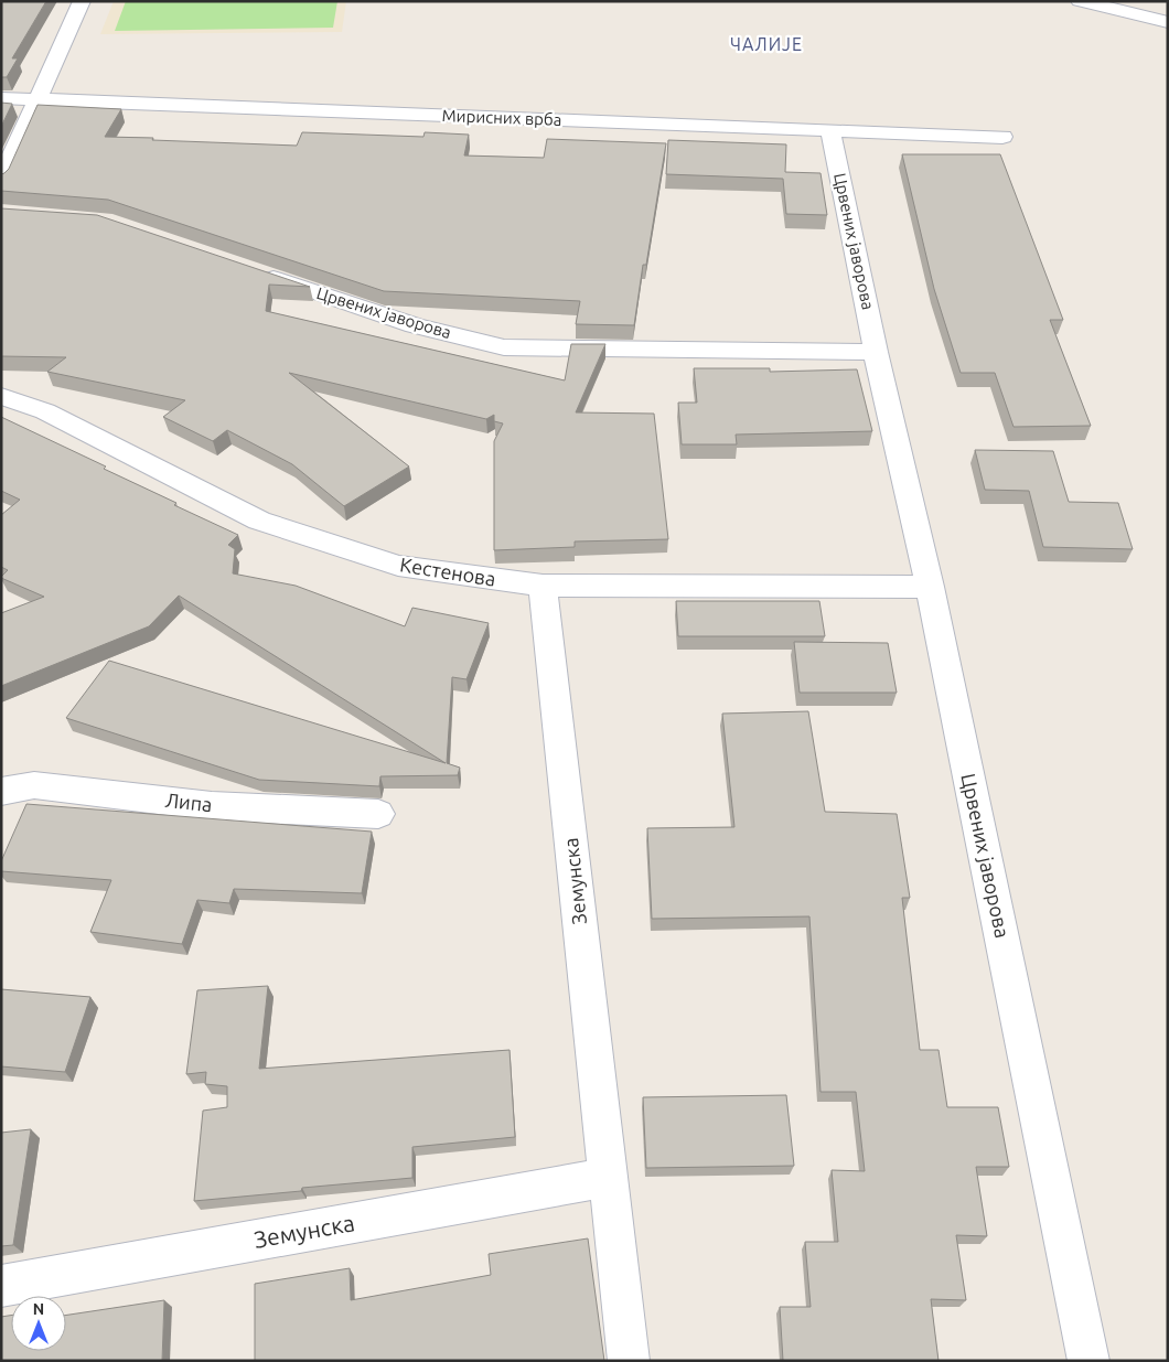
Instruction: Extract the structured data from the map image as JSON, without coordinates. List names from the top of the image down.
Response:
{
  "streets": {
    "street": [
      "Мирисних врба",
      "Црвених јаворова",
      "Кестенова",
      "Липа",
      "Земунска"
    ]
  },
  "crossings": [
    ["Мирисних врба", "Црвених јаворова"],
    ["Црвених јаворова", "Кестенова"],
    ["Кестенова", "Земунска"]
  ],
  "districts": ["ЧАЛИЈЕ"],
  "north": "top"
}
